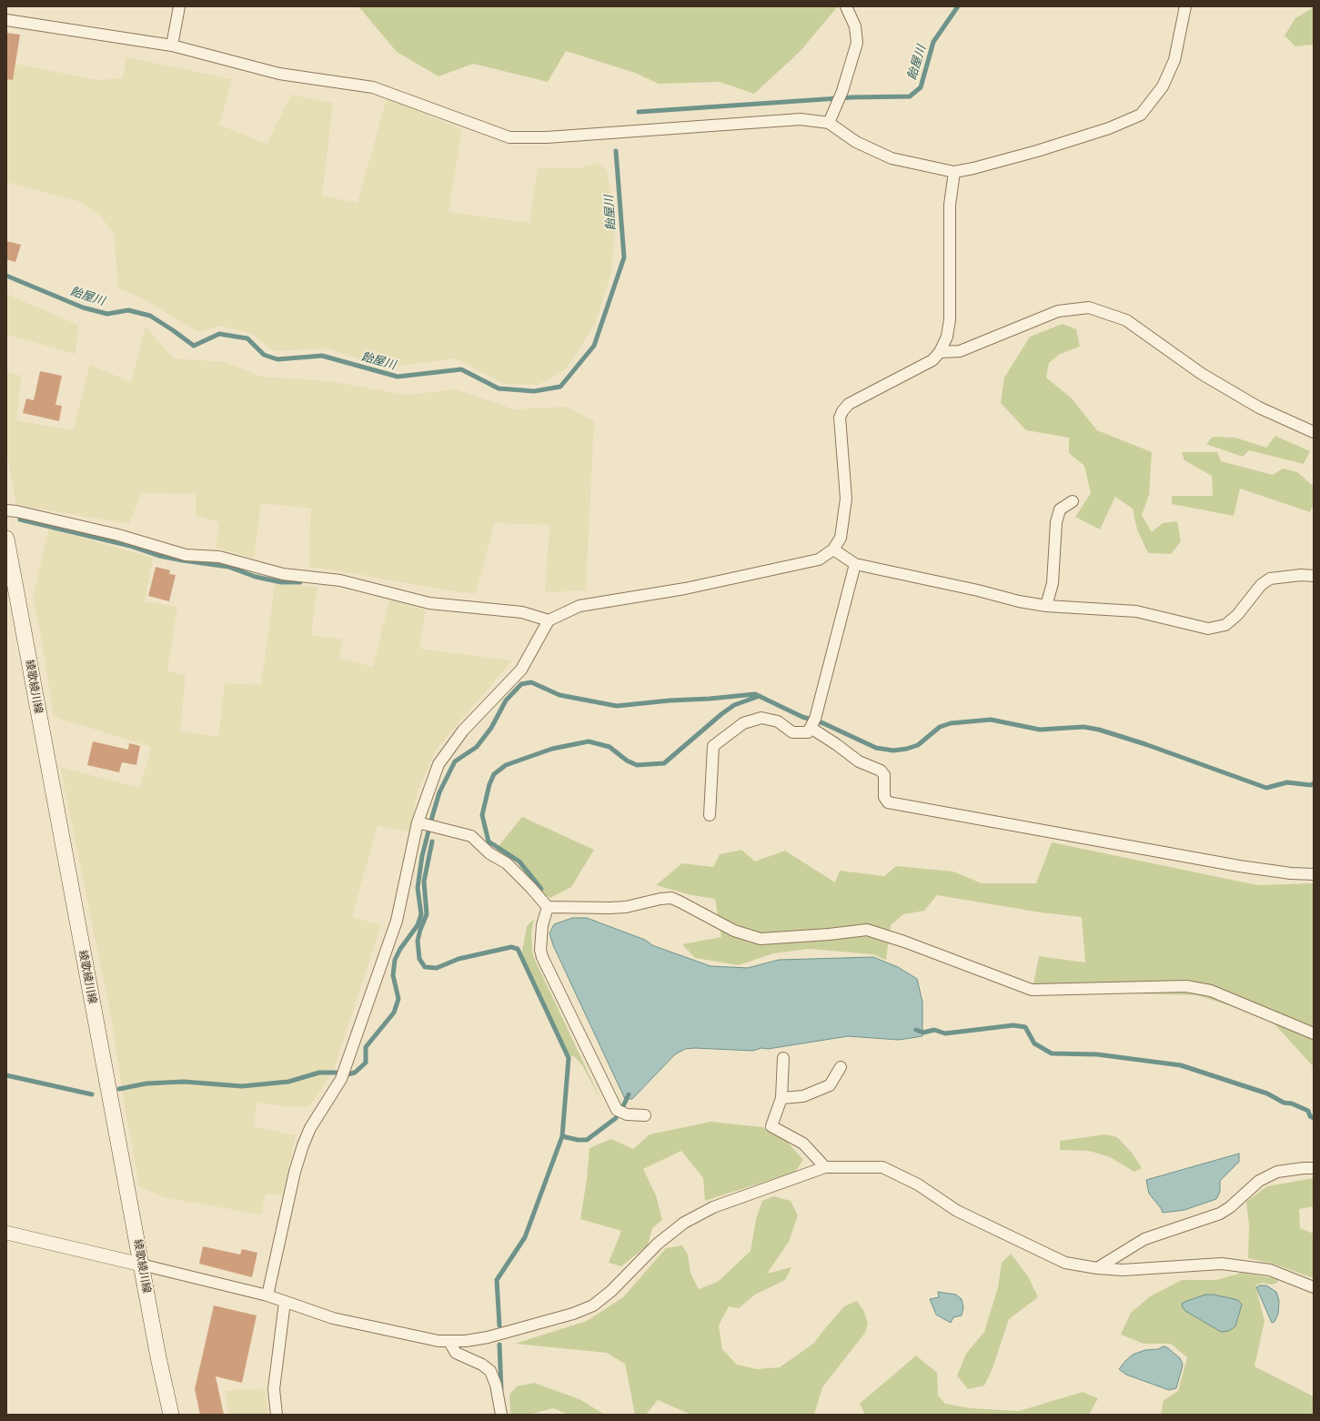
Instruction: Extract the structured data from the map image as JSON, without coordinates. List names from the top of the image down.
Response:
{
  "streets": {
    "main road": ["綾歌綾川線"]
  },
  "water": ["飴屋川"]
}
